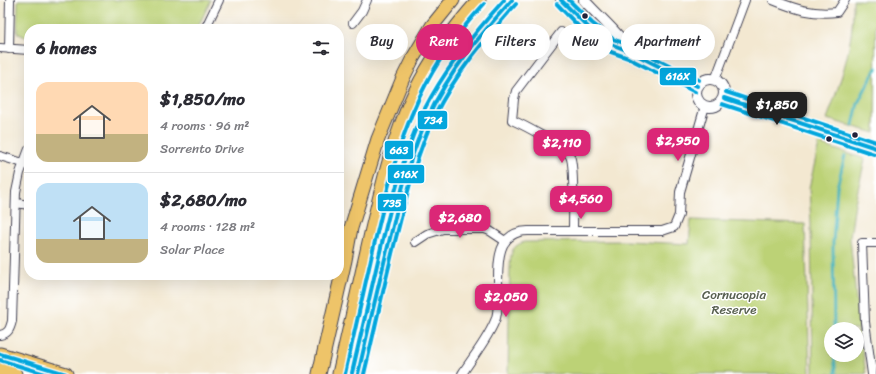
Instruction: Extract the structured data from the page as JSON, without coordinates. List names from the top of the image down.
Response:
{
  "parks": ["Cornucopia Reserve"],
  "lines": [
    "transit line 616X",
    "transit line 735",
    "transit line 663",
    "transit line 734"
  ],
  "page": {
    "chip": [
      "Buy",
      "Rent",
      "Filters",
      "New",
      "Apartment"
    ],
    "heading": "6 homes",
    "list": [
      {
        "name": "$1,850/mo",
        "note": "4 rooms · 96 m² · Sorrento Drive"
      },
      {
        "name": "$2,680/mo",
        "note": "4 rooms · 128 m² · Solar Place"
      }
    ],
    "price": [
      "$1,850",
      "$2,950",
      "$2,110",
      "$4,560",
      "$2,680",
      "$2,050"
    ]
  }
}
